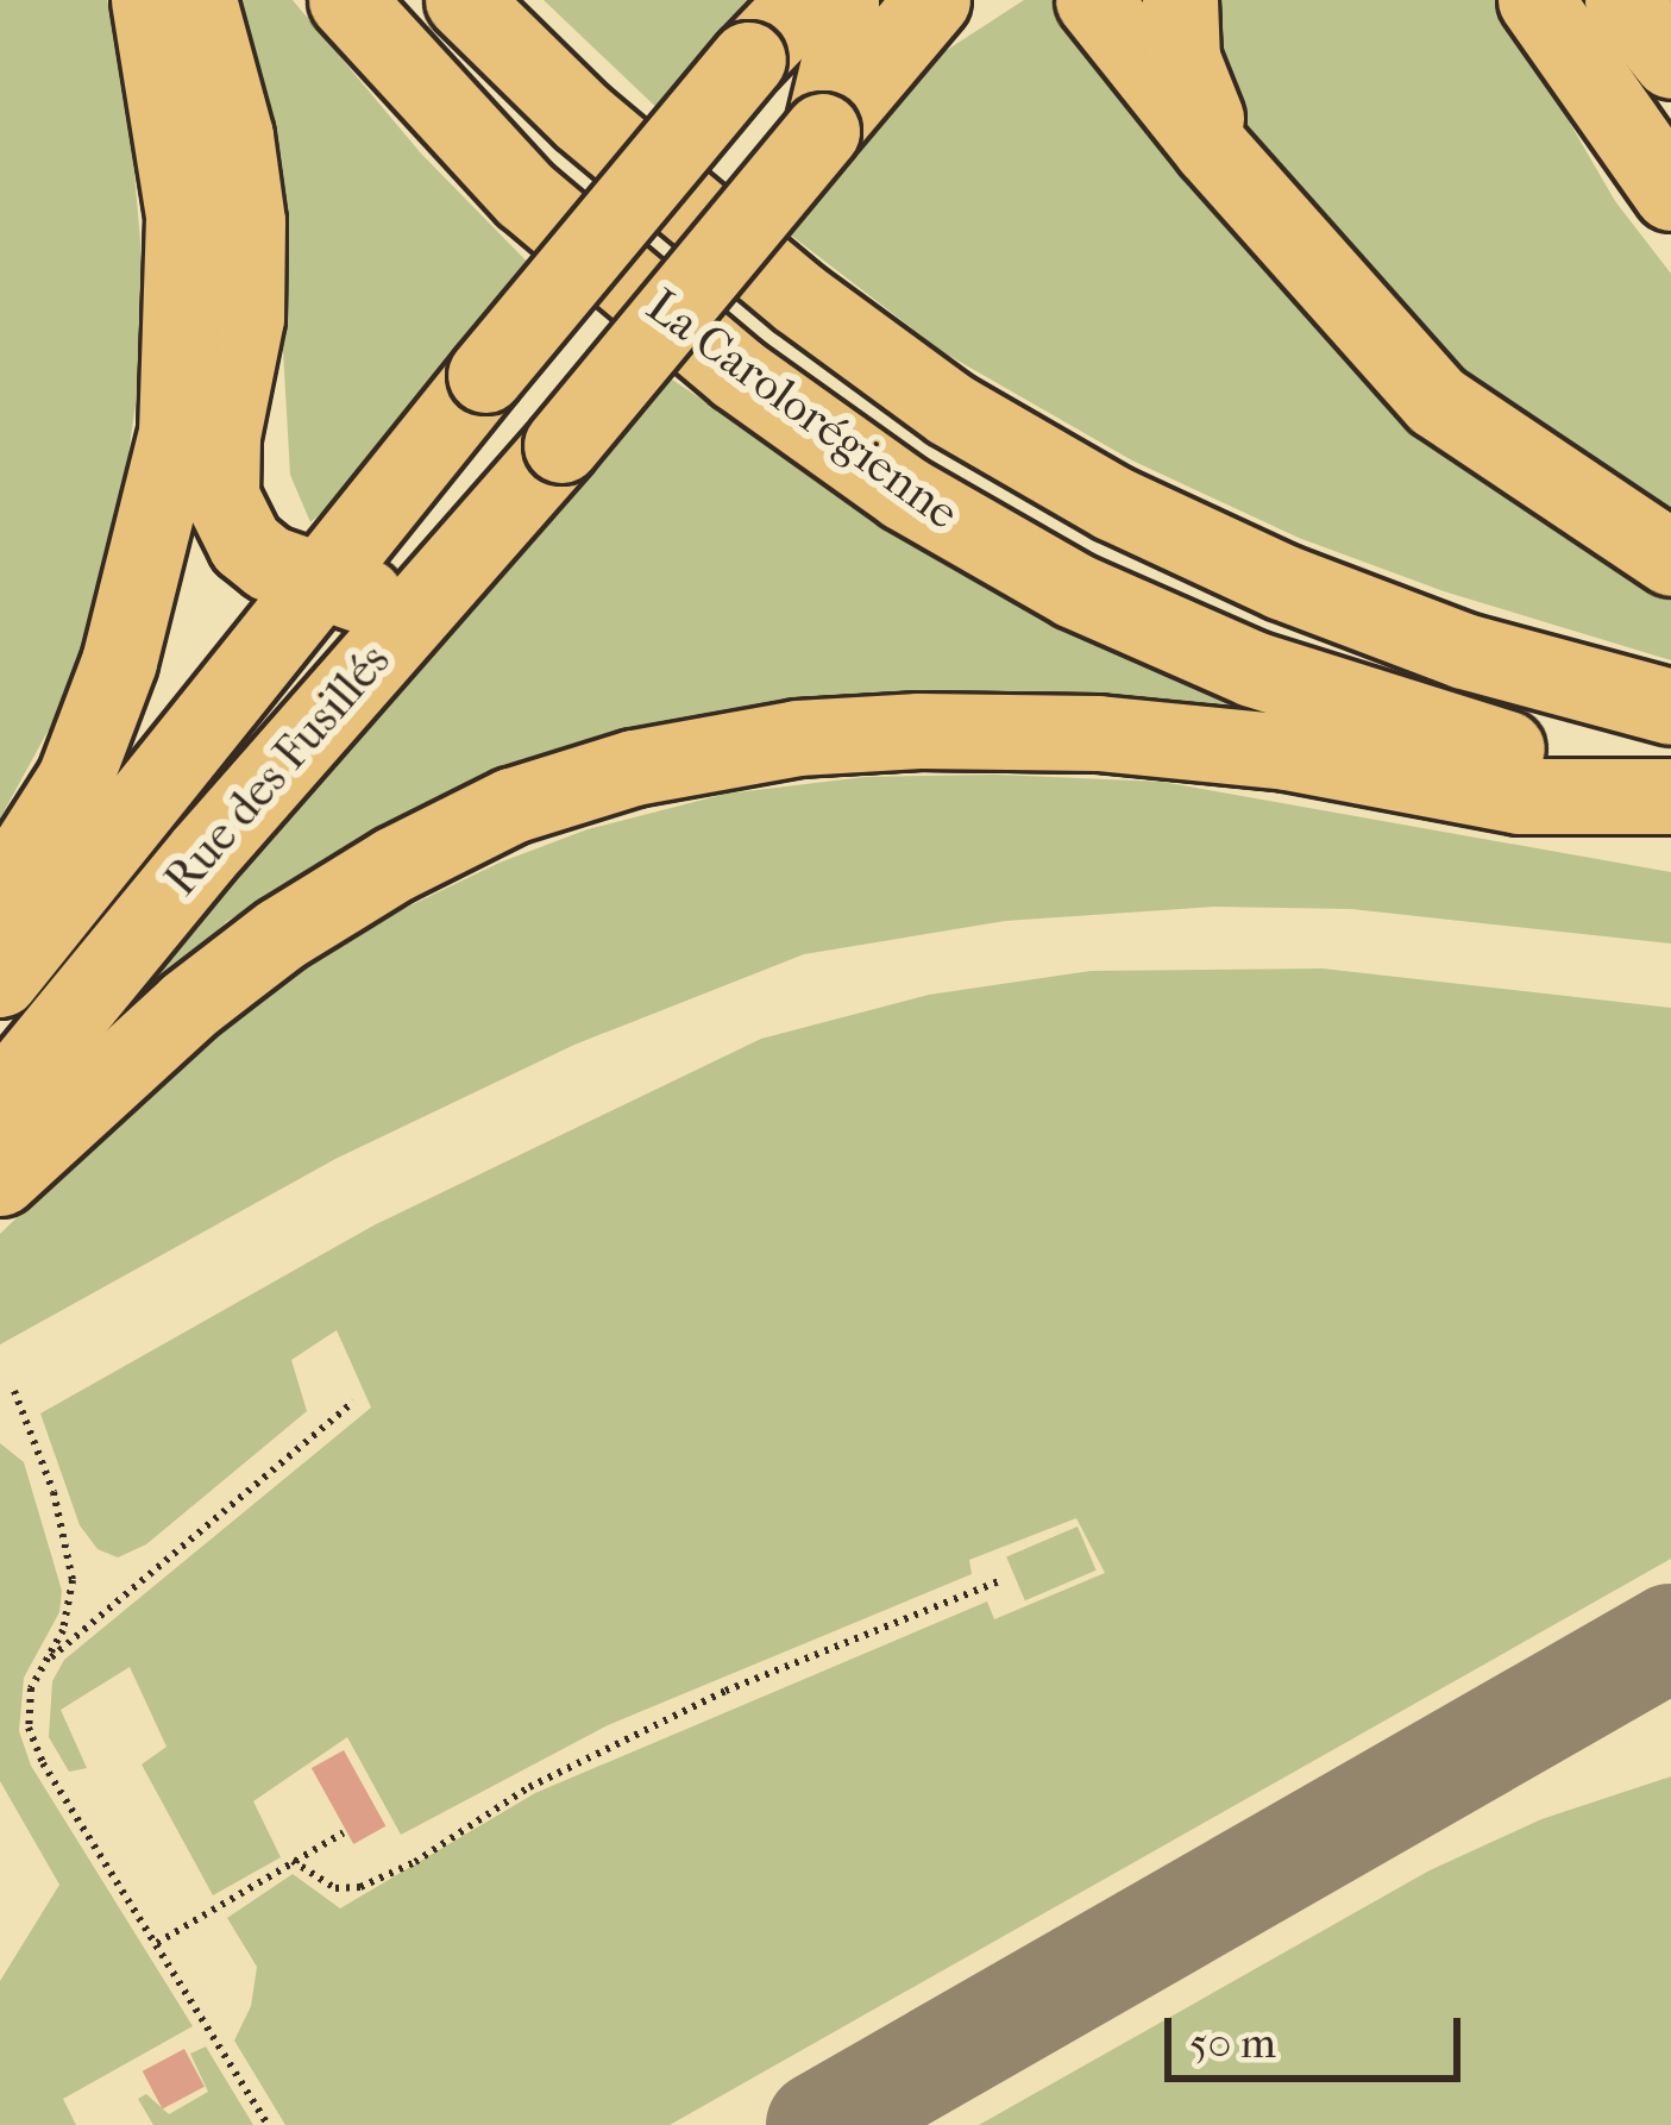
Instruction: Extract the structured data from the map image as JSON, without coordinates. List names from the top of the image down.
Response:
{
  "streets": {
    "highway": ["La Carolorégienne", "Rue des Fusillés"]
  },
  "scale_bar": "50 m"
}
